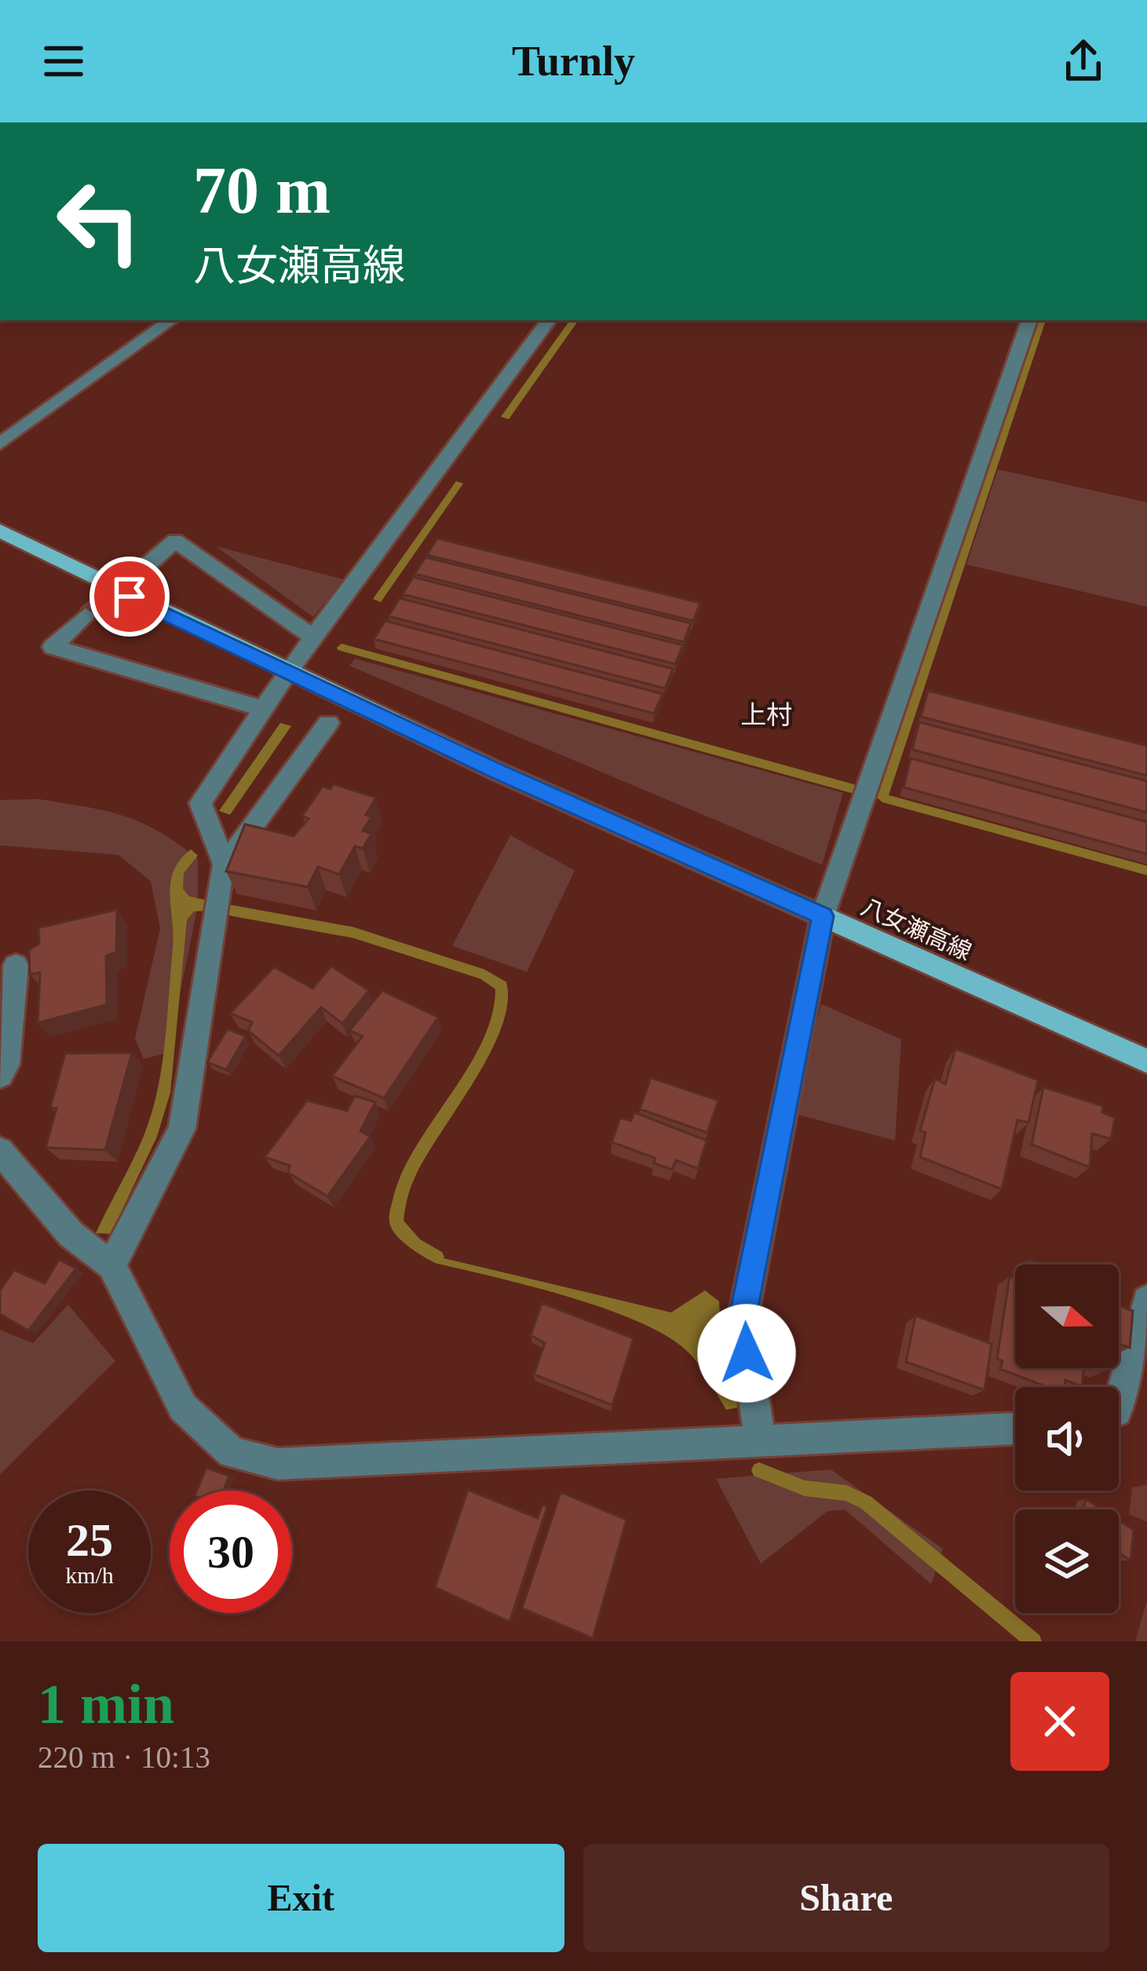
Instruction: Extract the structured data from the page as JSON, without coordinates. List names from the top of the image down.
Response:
{
  "streets": {
    "main road": ["八女瀬高線"]
  },
  "districts": ["上村"],
  "north": "right",
  "page": {
    "header": "Turnly",
    "turn": ["70 m", "八女瀬高線"],
    "speed": "25 km/h",
    "limit": "30",
    "heading": ["1 min", "220 m · 10:13"],
    "buttons": ["Exit", "Share"]
  }
}
